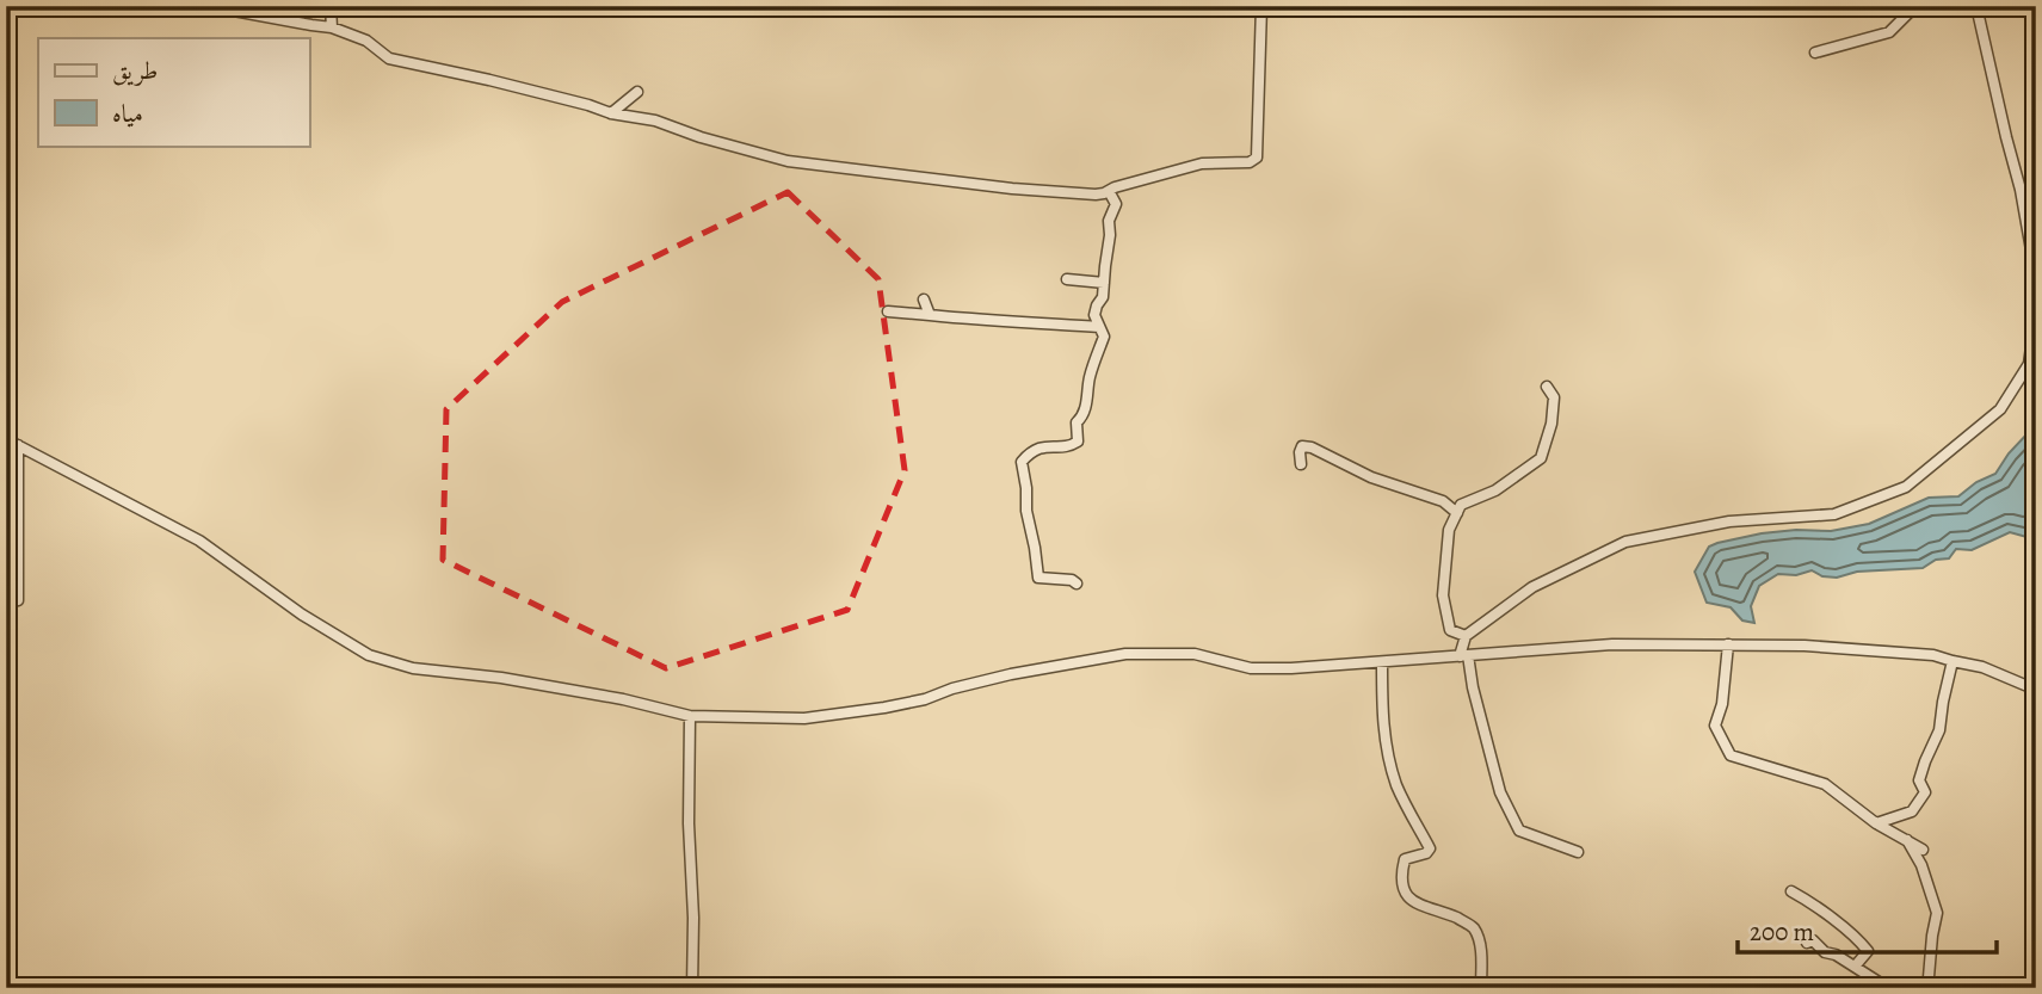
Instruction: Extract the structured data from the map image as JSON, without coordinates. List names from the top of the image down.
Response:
{
  "legend": ["طريق", "مياه"],
  "scale_bar": "200 m"
}
